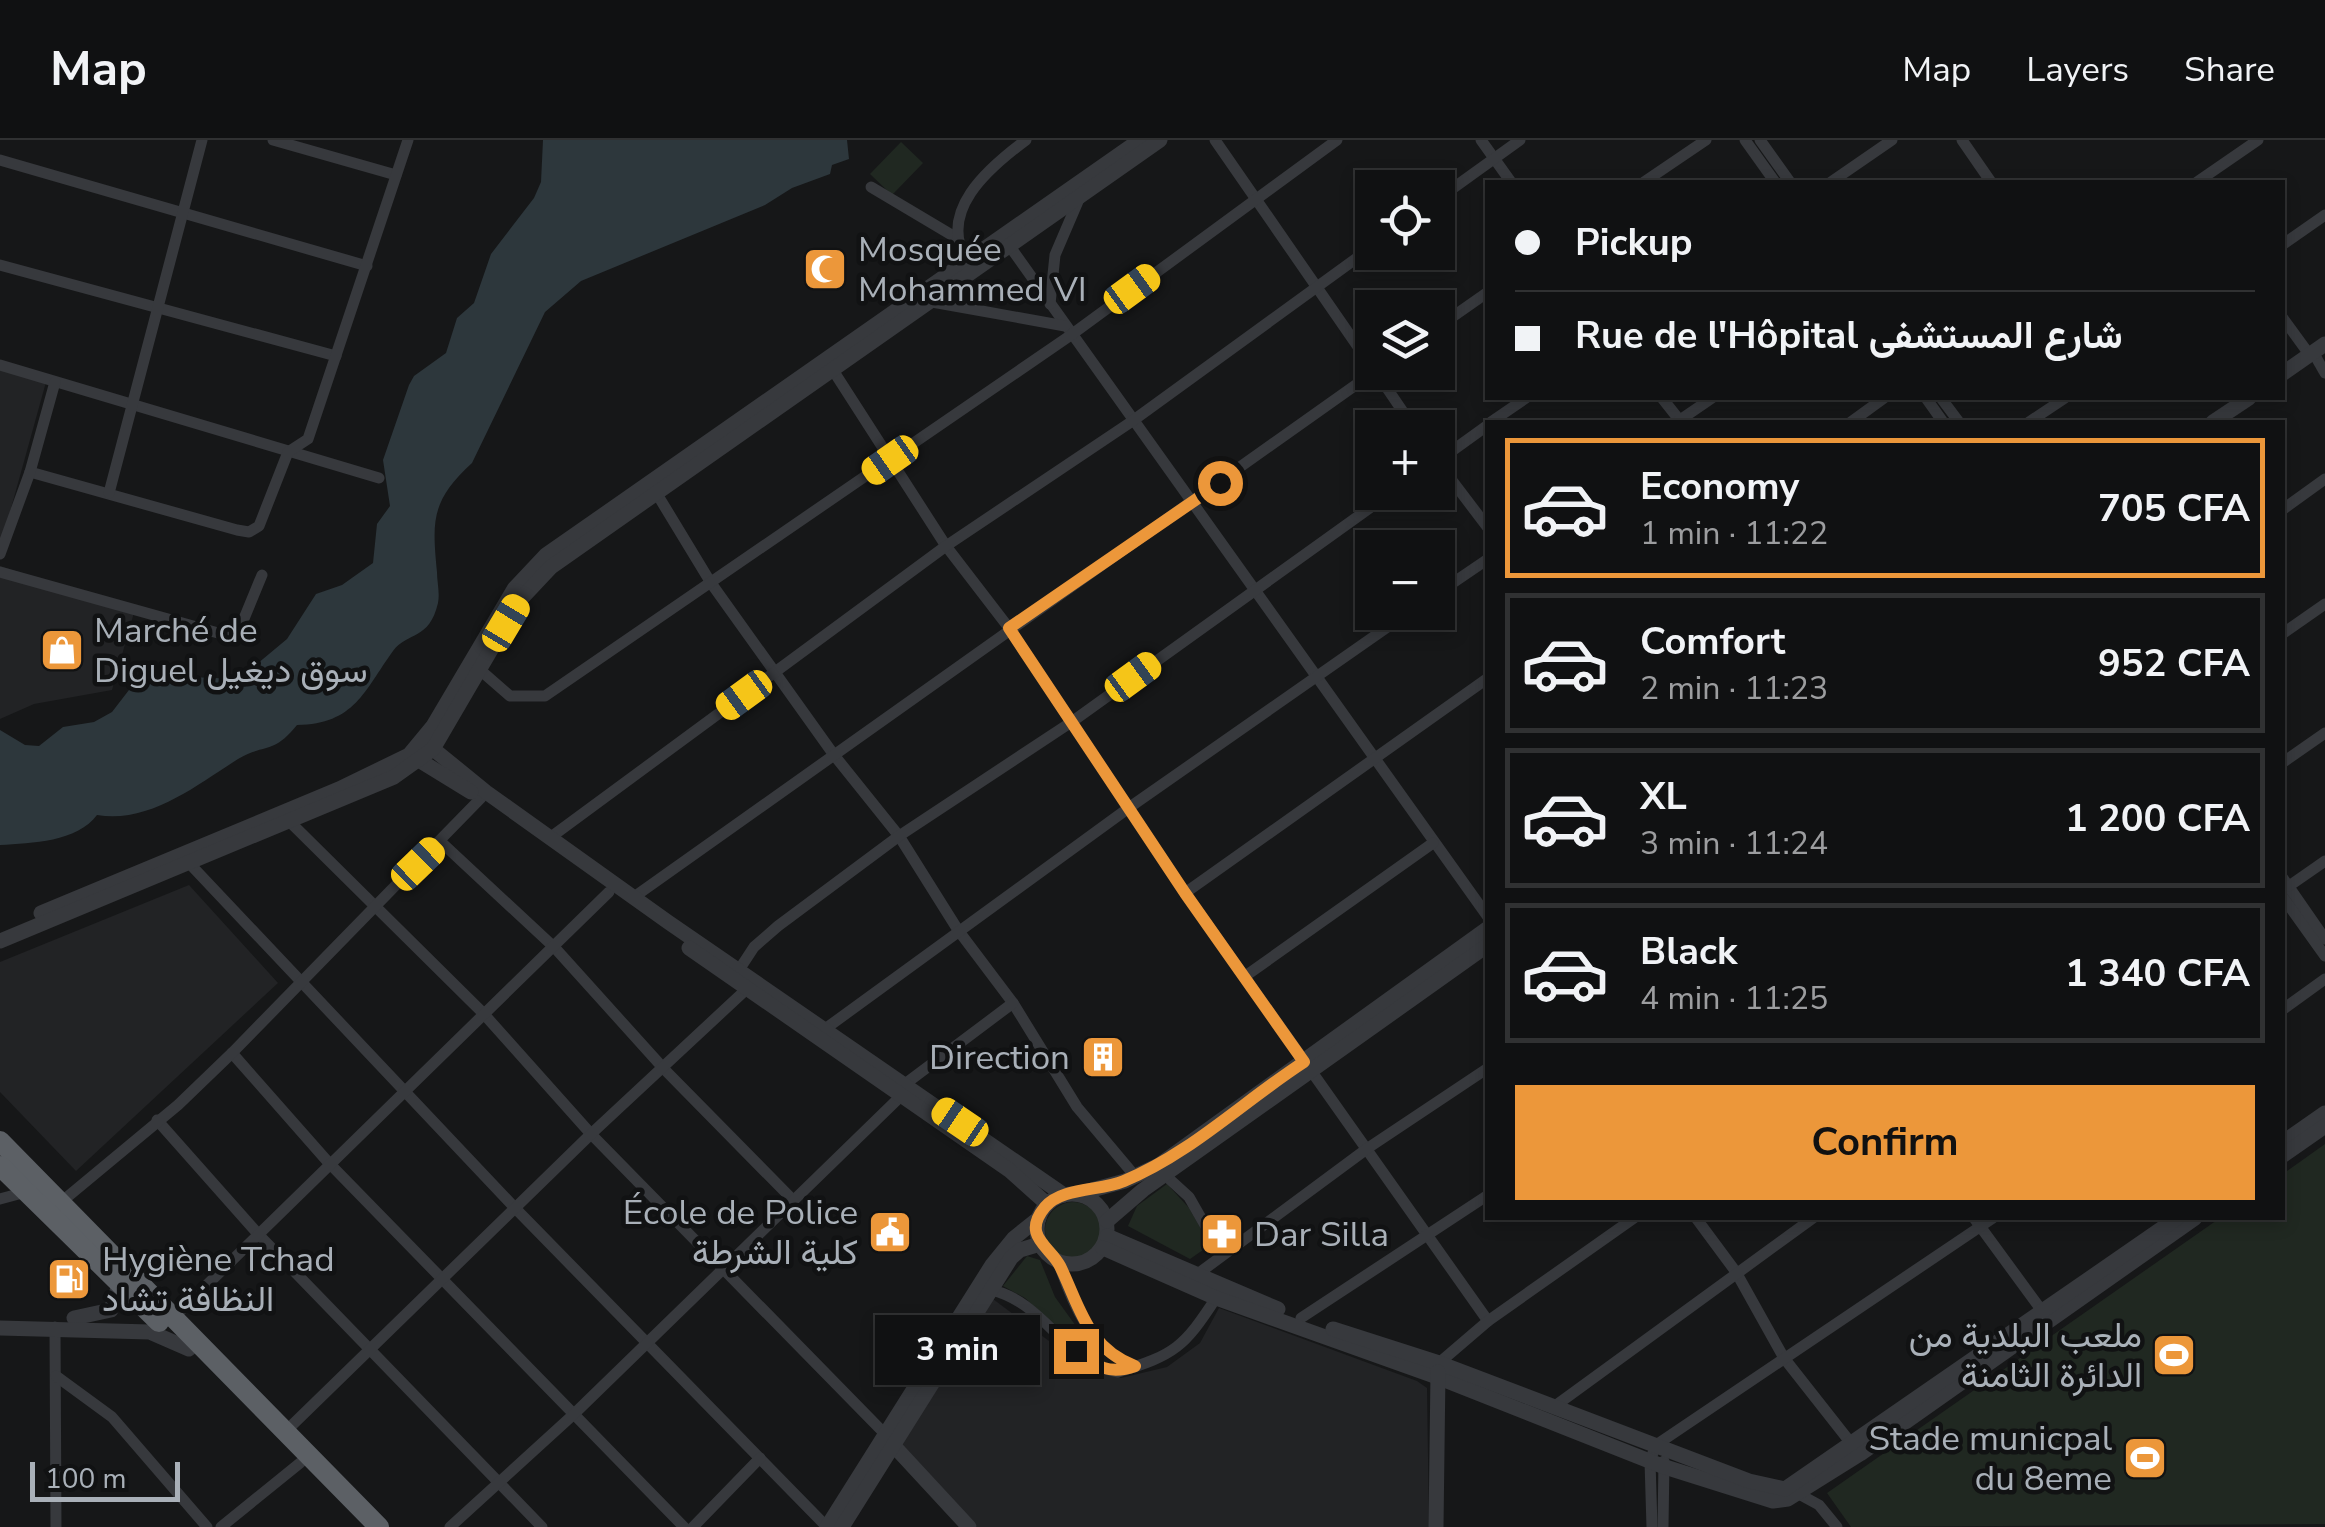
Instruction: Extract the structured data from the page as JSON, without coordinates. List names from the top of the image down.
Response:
{
  "places": {
    "mosque": ["Mosquée Mohammed VI"],
    "shop": ["Marché de Diguel سوق ديغيل"],
    "building": ["Direction"],
    "public building": ["École de Police كلية الشرطة"],
    "pharmacy": ["Dar Silla"],
    "fuel station": ["Hygiène Tchad النظافة تشاد"],
    "sports": ["ملعب البلدية من الدائرة الثامنة", "Stade municpal du 8eme"]
  },
  "scale_bar": "100 m",
  "page": {
    "header": "Map",
    "nav": ["Map", "Layers", "Share"],
    "map_buttons": ["+", "−"],
    "banner": ["Pickup", "Rue de l'Hôpital شارع المستشفى"],
    "list": [
      {
        "name": "Economy",
        "note": "1 min · 11:22",
        "value": "705 CFA"
      },
      {
        "name": "Comfort",
        "note": "2 min · 11:23",
        "value": "952 CFA"
      },
      {
        "name": "XL",
        "note": "3 min · 11:24",
        "value": "1 200 CFA"
      },
      {
        "name": "Black",
        "note": "4 min · 11:25",
        "value": "1 340 CFA"
      }
    ],
    "buttons": "Confirm",
    "bubble": "3 min",
    "scale": "100 m"
  }
}
